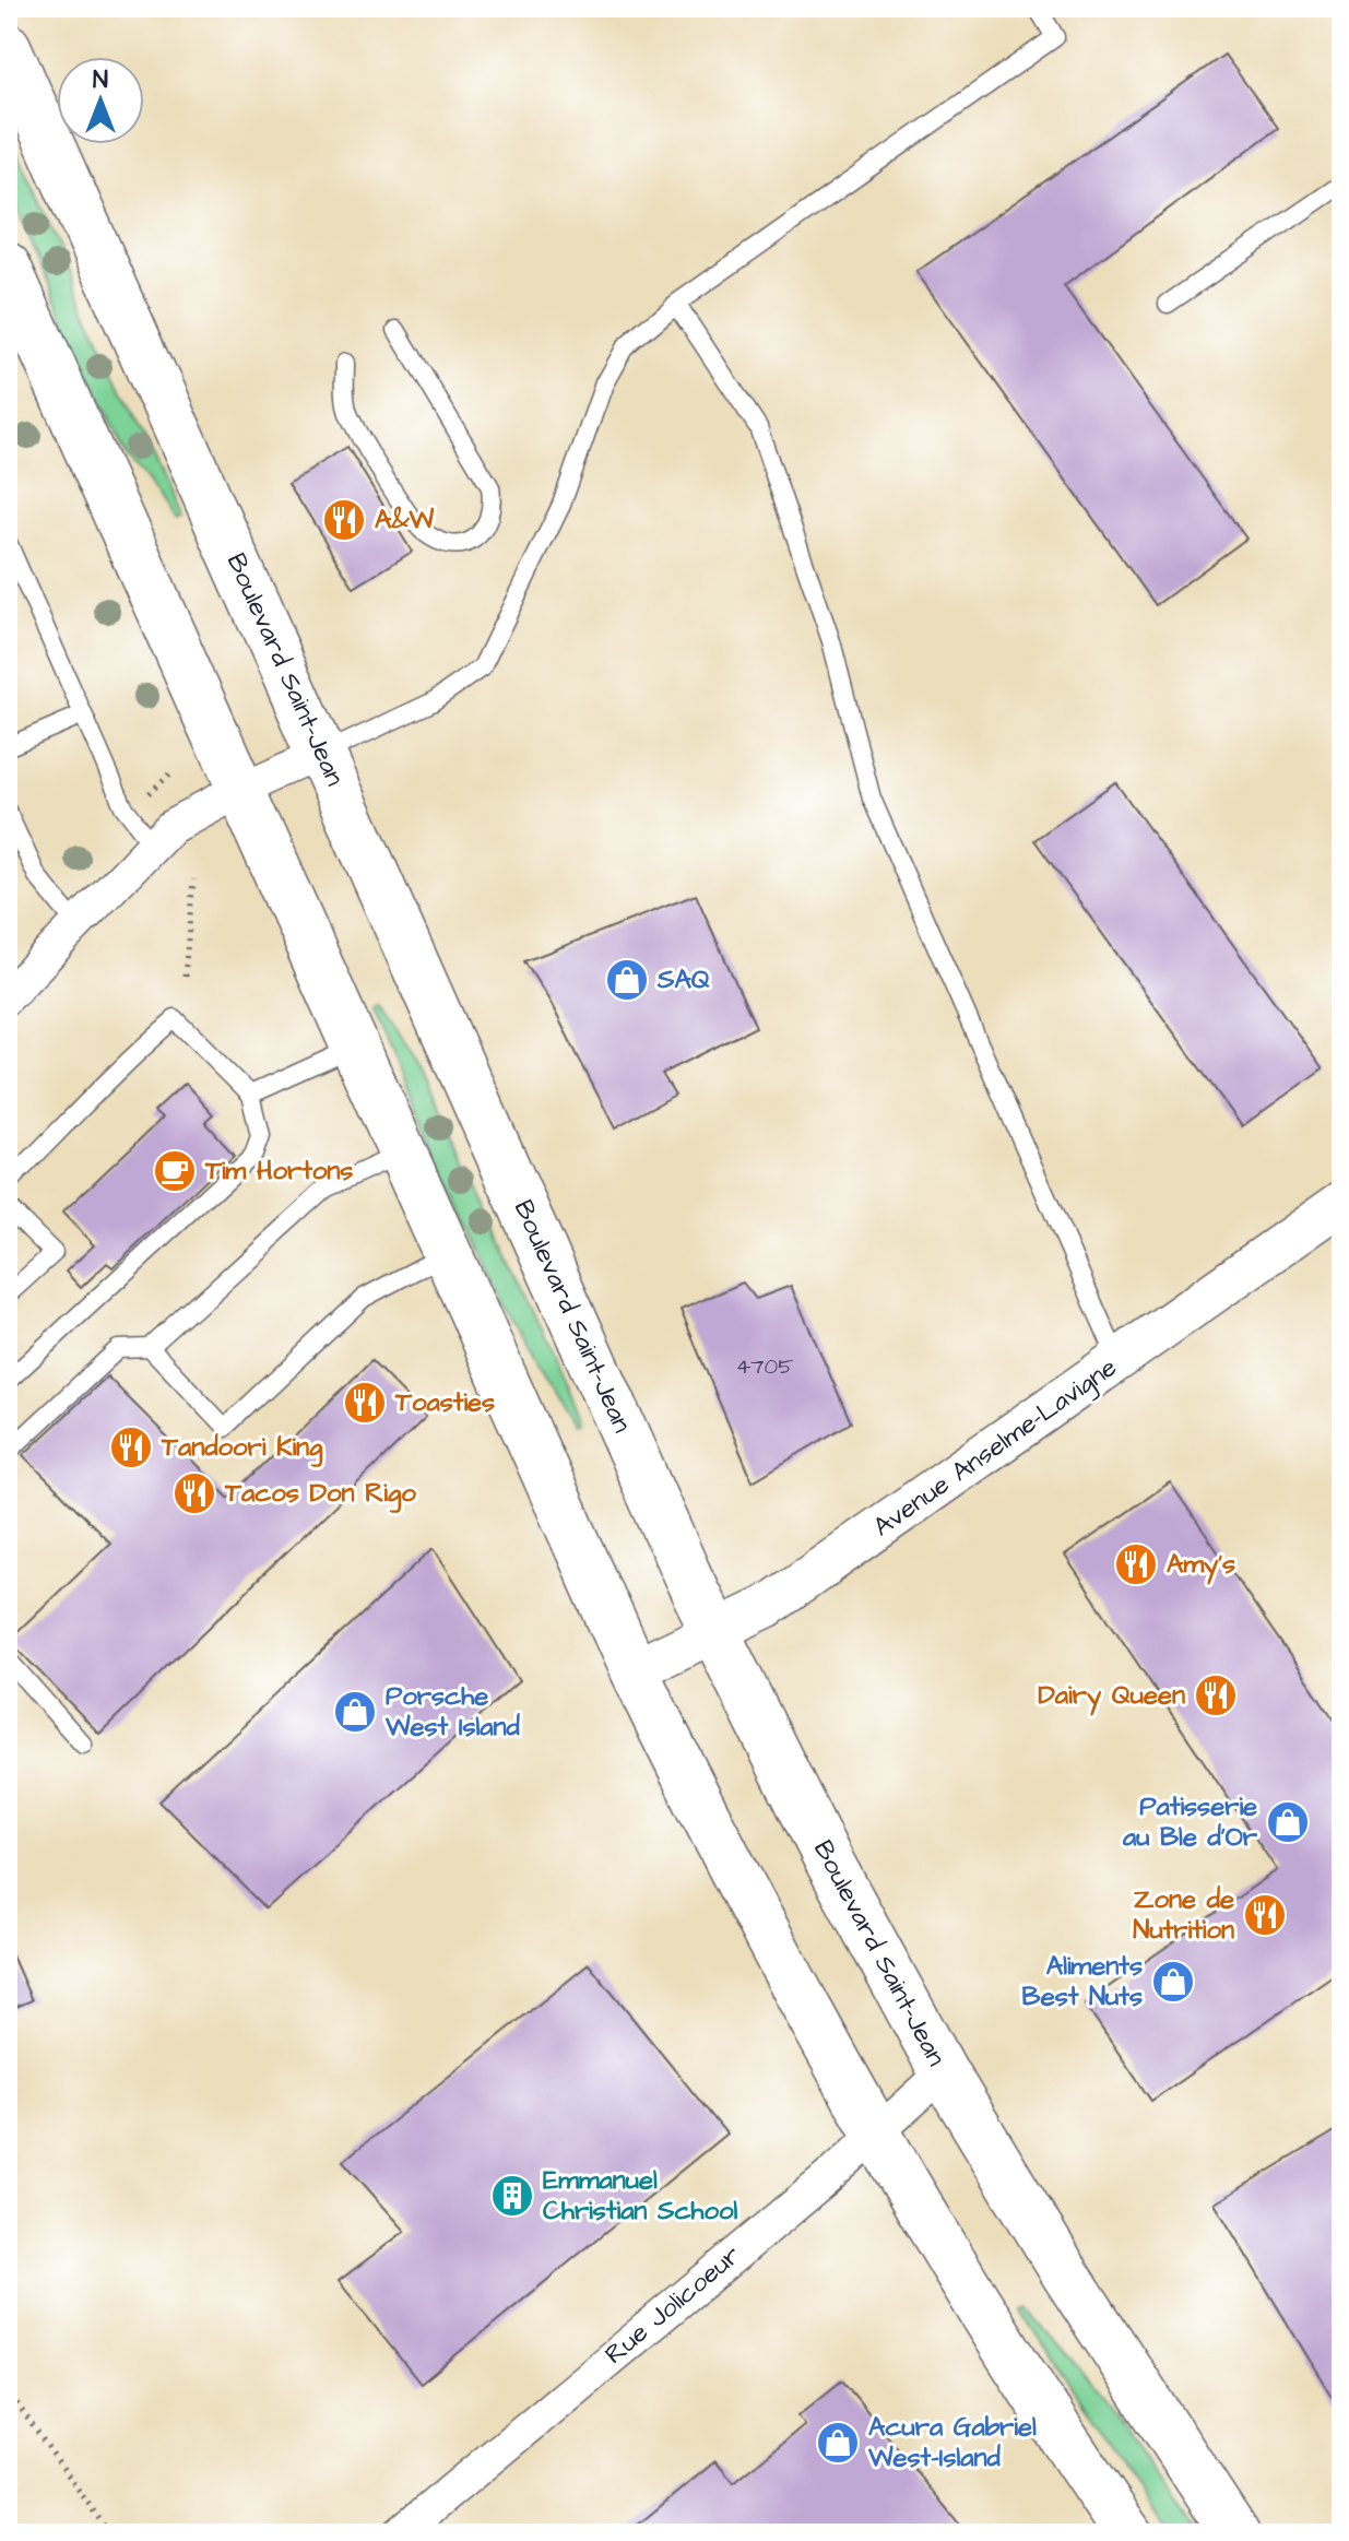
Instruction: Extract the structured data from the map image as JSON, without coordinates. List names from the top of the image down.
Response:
{
  "streets": {
    "main road": ["Boulevard Saint-Jean"],
    "street": ["Avenue Anselme-Lavigne", "Rue Jolicoeur"]
  },
  "crossings": [
    ["Boulevard Saint-Jean", "Avenue Anselme-Lavigne"],
    ["Boulevard Saint-Jean", "Rue Jolicoeur"]
  ],
  "places": {
    "restaurant": [
      "A&W",
      "Toasties",
      "Tandoori King",
      "Tacos Don Rigo",
      "Amy's",
      "Dairy Queen",
      "Zone de Nutrition"
    ],
    "shop": [
      "SAQ",
      "Porsche West Island",
      "Patisserie au Ble d'Or",
      "Aliments Best Nuts",
      "Acura Gabriel West-Island"
    ],
    "cafe": ["Tim Hortons"],
    "building": ["Emmanuel Christian School"]
  },
  "house_numbers": ["4705"],
  "north": "top"
}
